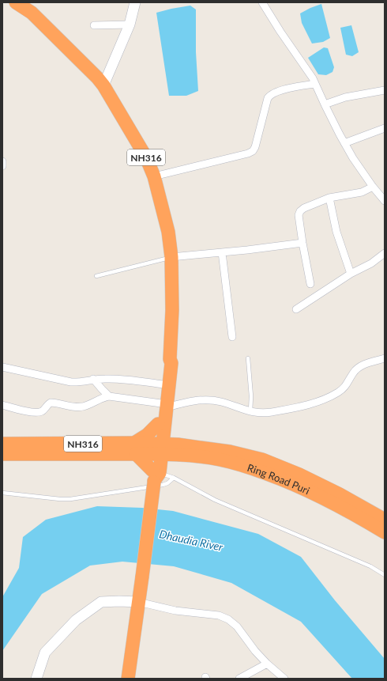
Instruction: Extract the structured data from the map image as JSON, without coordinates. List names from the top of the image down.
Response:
{
  "streets": {
    "highway": ["NH316", "Ring Road Puri"]
  },
  "crossings": [
    ["NH316", "Ring Road Puri"]
  ],
  "water": ["Dhaudia River"]
}
